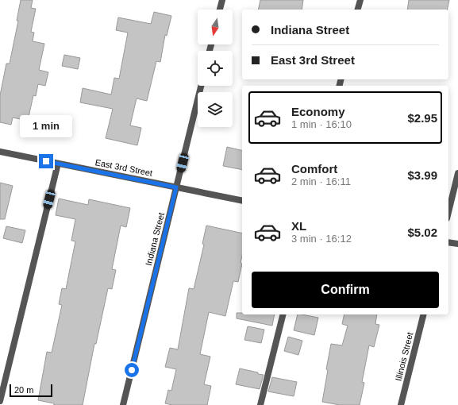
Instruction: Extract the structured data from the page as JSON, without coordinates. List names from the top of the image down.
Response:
{
  "streets": {
    "street": ["East 3rd Street", "Indiana Street", "Illinois Street"]
  },
  "crossings": [
    ["East 3rd Street", "Indiana Street"]
  ],
  "scale_bar": "20 m",
  "north": "bottom",
  "page": {
    "banner": ["Indiana Street", "East 3rd Street"],
    "list": [
      {
        "name": "Economy",
        "note": "1 min · 16:10",
        "value": "$2.95"
      },
      {
        "name": "Comfort",
        "note": "2 min · 16:11",
        "value": "$3.99"
      },
      {
        "name": "XL",
        "note": "3 min · 16:12",
        "value": "$5.02"
      }
    ],
    "bubble": "1 min",
    "buttons": "Confirm",
    "scale": "20 m"
  }
}
